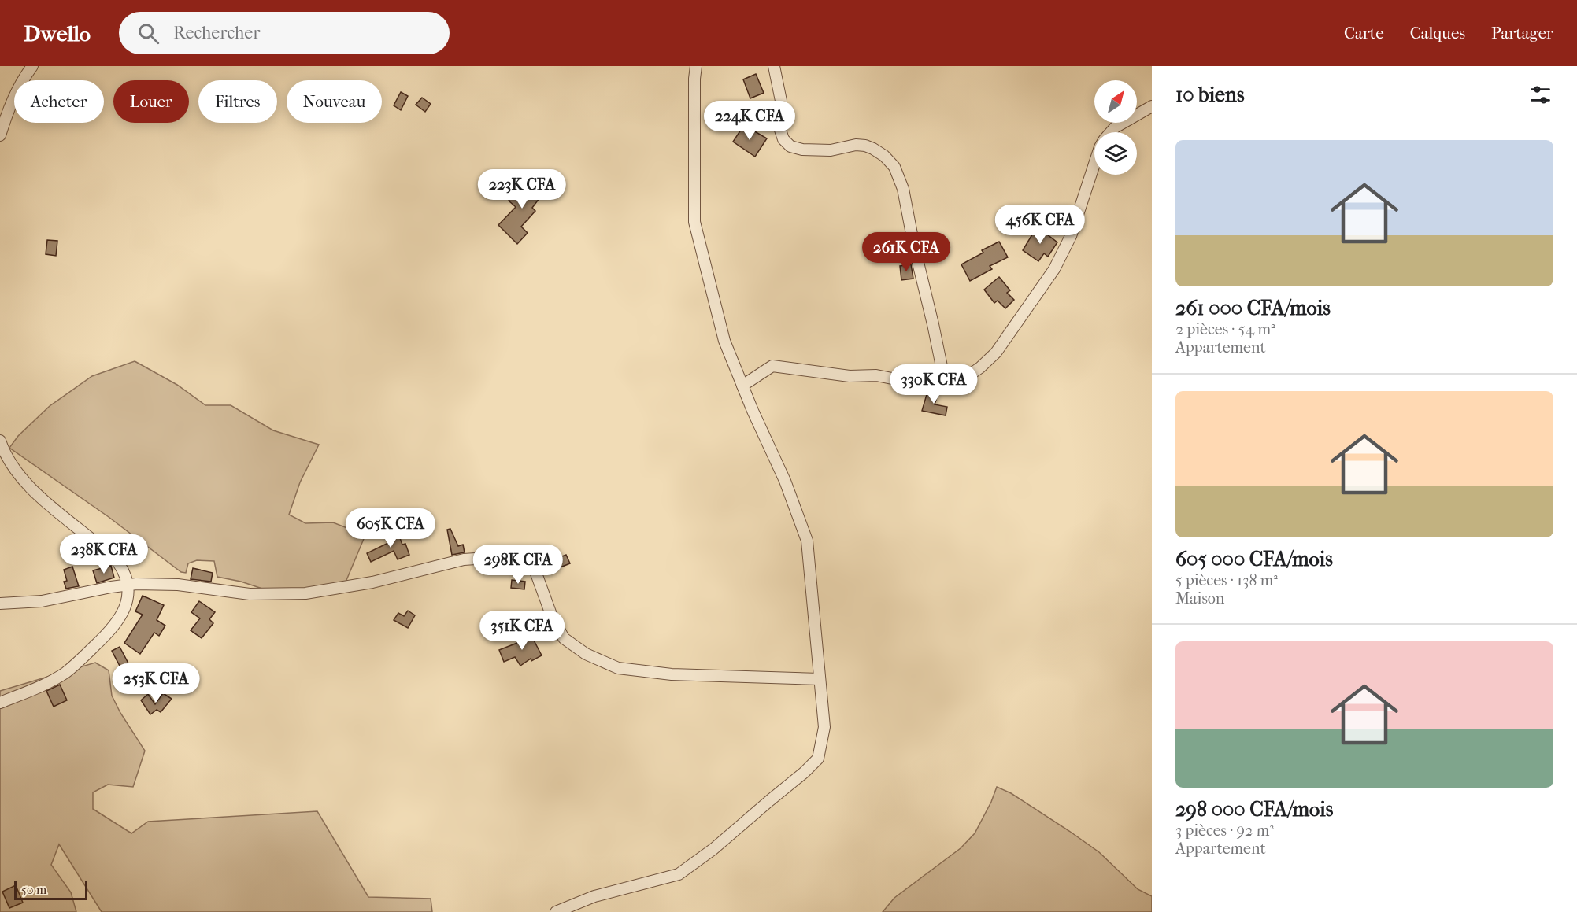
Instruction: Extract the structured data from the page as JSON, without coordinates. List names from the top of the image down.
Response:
{
  "scale_bar": "50 m",
  "north": "top right",
  "page": {
    "header": "Dwello",
    "search": "Rechercher",
    "nav": ["Carte", "Calques", "Partager"],
    "heading": "10 biens",
    "chip": [
      "Acheter",
      "Louer",
      "Filtres",
      "Nouveau"
    ],
    "price": [
      "224K CFA",
      "223K CFA",
      "456K CFA",
      "261K CFA",
      "330K CFA",
      "605K CFA",
      "238K CFA",
      "298K CFA",
      "351K CFA",
      "253K CFA"
    ],
    "list": [
      {
        "name": "261 000 CFA/mois",
        "note": "2 pièces · 54 m² · Appartement"
      },
      {
        "name": "605 000 CFA/mois",
        "note": "5 pièces · 138 m² · Maison"
      },
      {
        "name": "298 000 CFA/mois",
        "note": "3 pièces · 92 m² · Appartement"
      }
    ],
    "scale": "50 m"
  }
}
